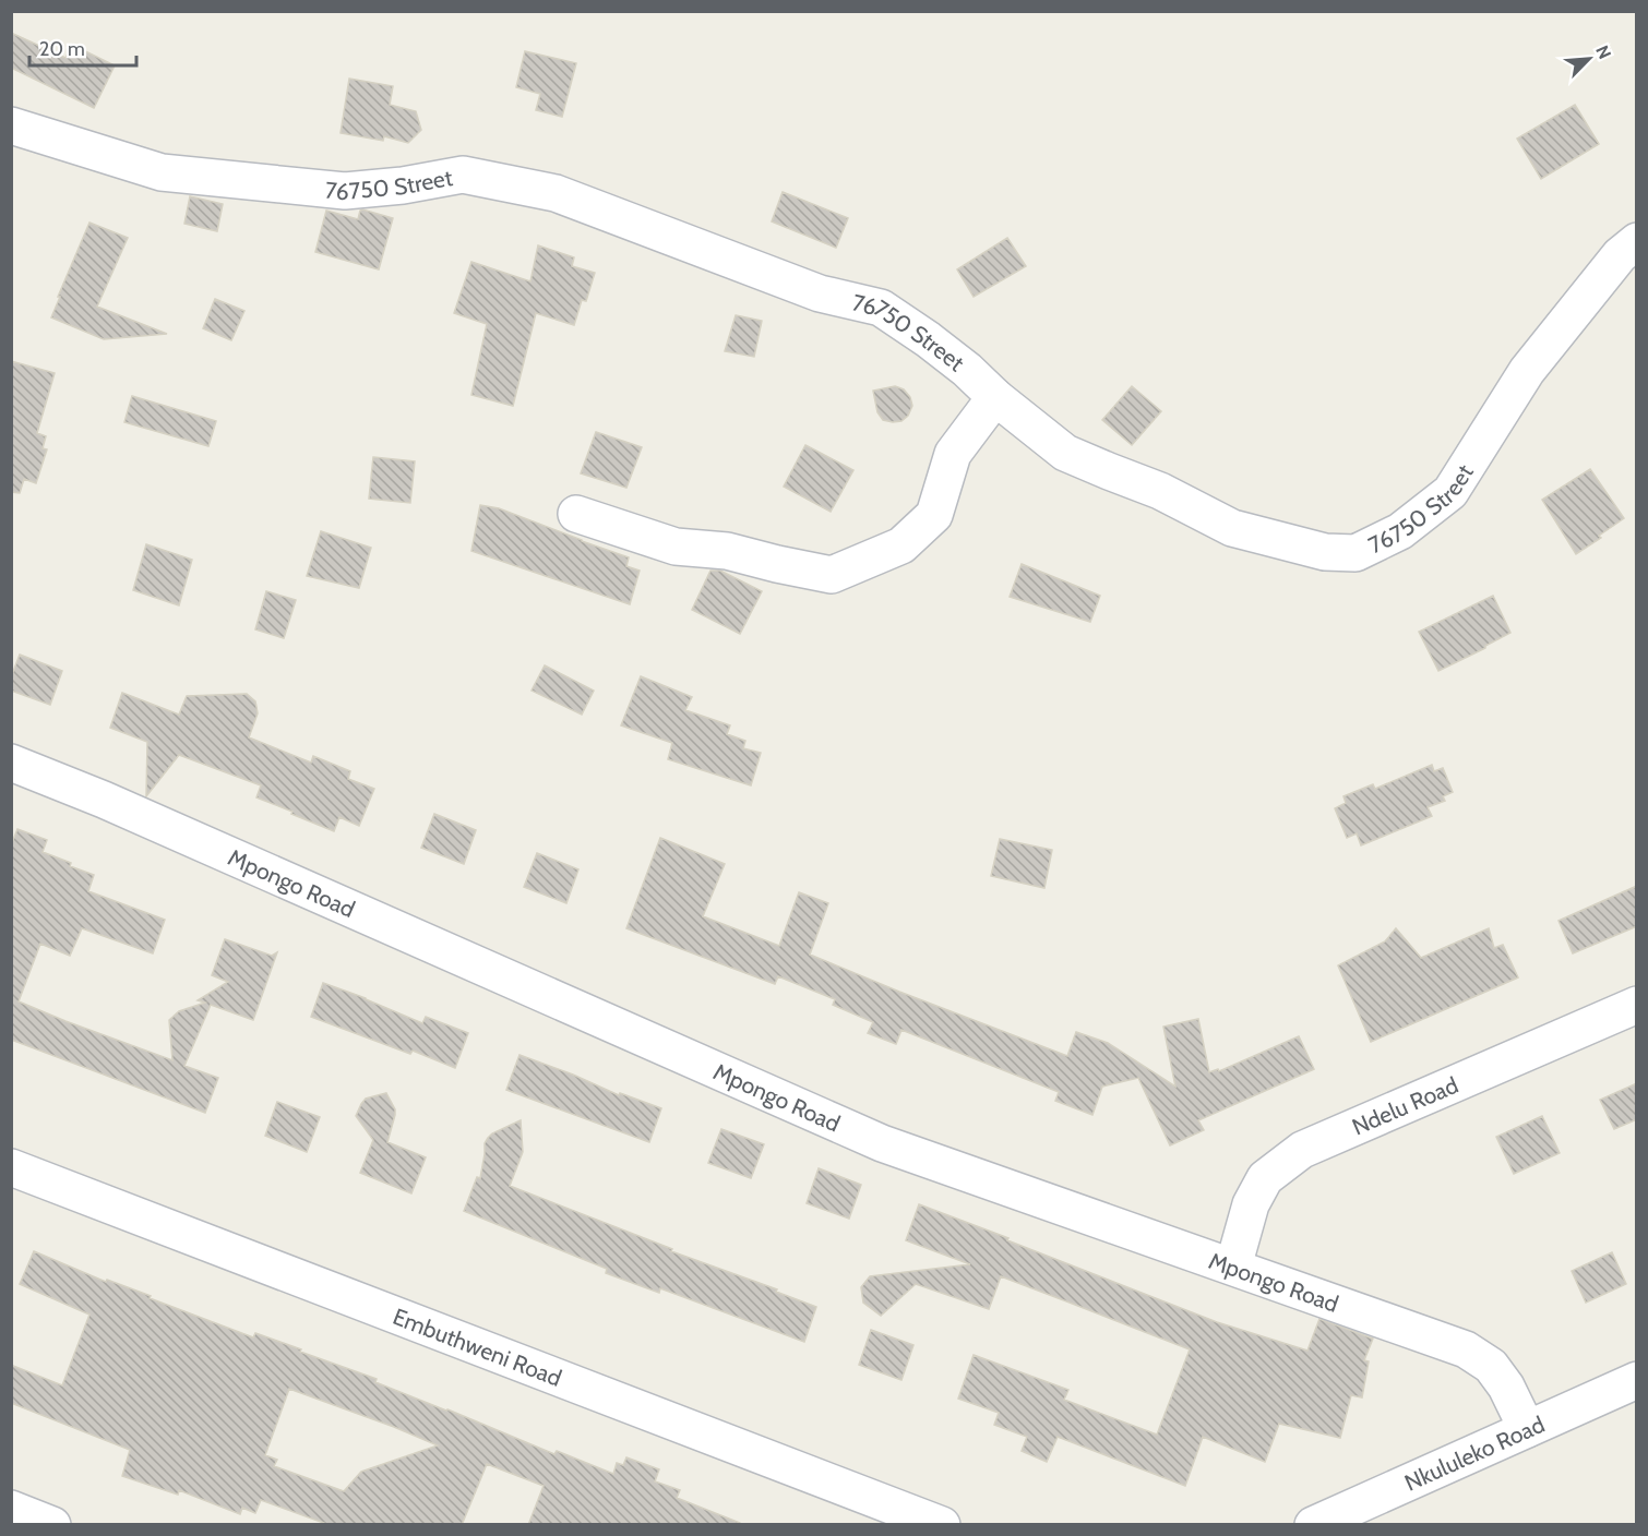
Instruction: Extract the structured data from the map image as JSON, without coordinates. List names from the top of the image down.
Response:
{
  "streets": {
    "street": [
      "76750 Street",
      "Mpongo Road",
      "Ndelu Road",
      "Embuthweni Road",
      "Nkululeko Road"
    ]
  },
  "crossings": [
    ["Mpongo Road", "Ndelu Road"],
    ["Mpongo Road", "Nkululeko Road"]
  ],
  "scale_bar": "20 m",
  "north": "top right"
}
